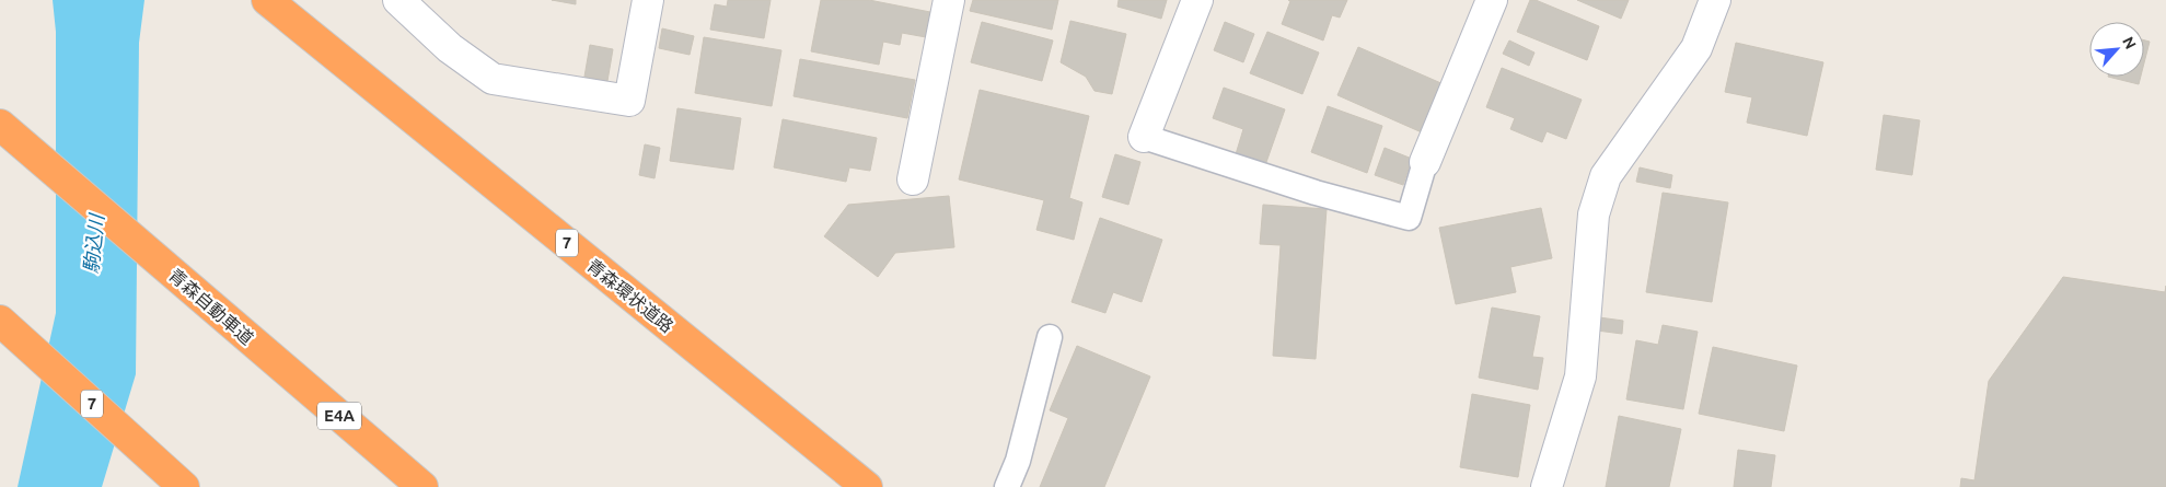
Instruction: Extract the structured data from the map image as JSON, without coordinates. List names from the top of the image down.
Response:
{
  "streets": {
    "highway": [
      "7",
      "青森環状道路",
      "青森自動車道",
      "E4A"
    ]
  },
  "water": ["駒込川"],
  "north": "top right"
}
